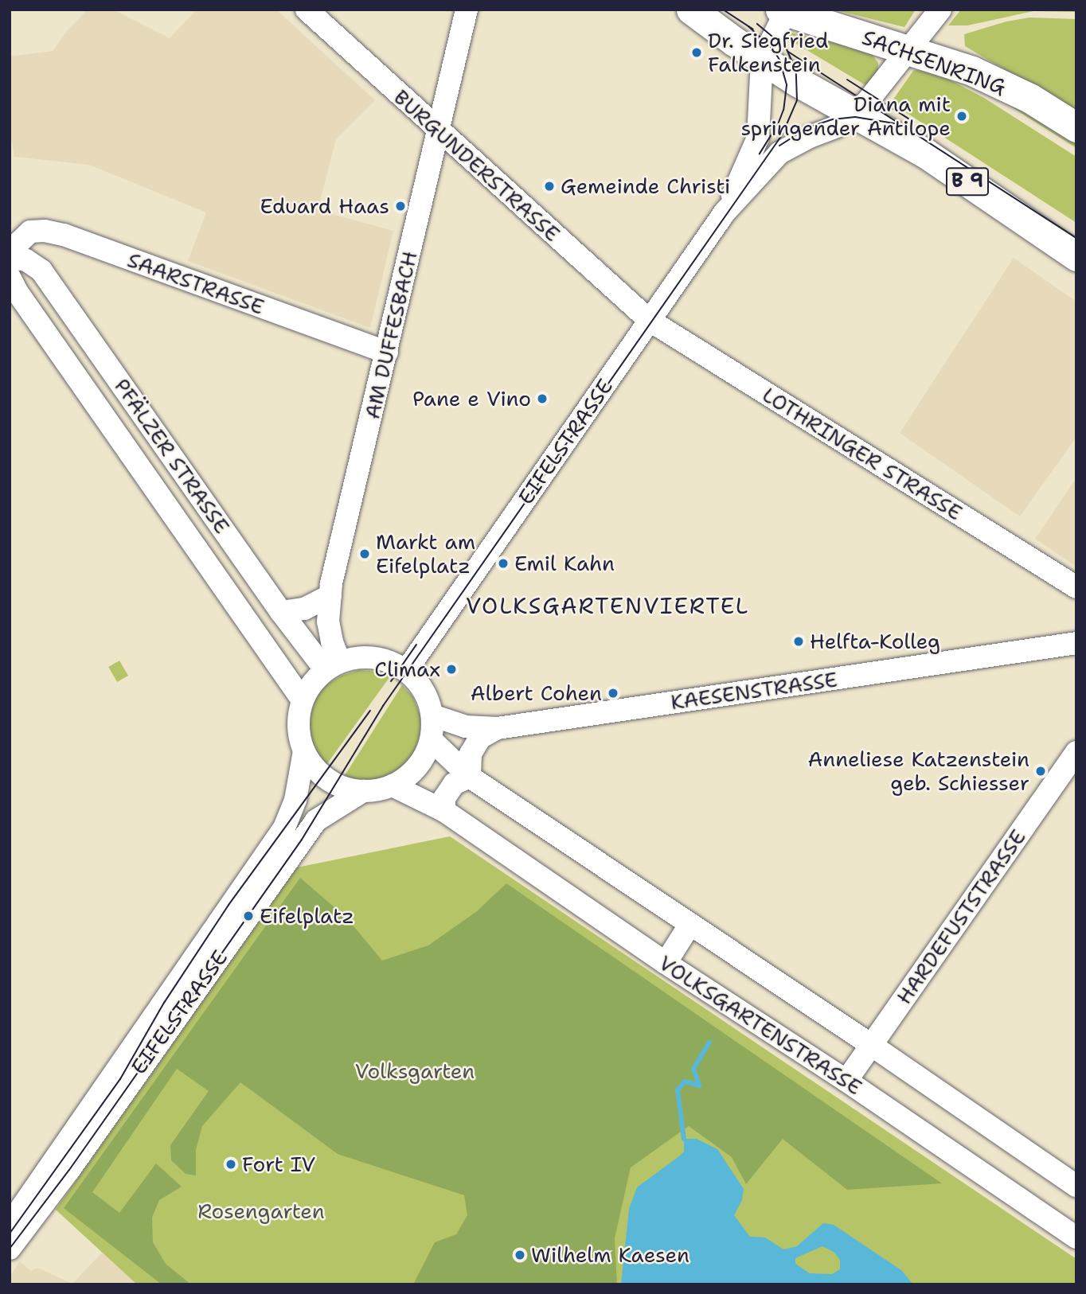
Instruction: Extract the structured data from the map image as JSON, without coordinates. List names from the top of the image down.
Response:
{
  "streets": {
    "main road": ["SACHSENRING", "B 9"],
    "street": [
      "BURGUNDERSTRASSE",
      "SAARSTRASSE",
      "AM DUFFESBACH",
      "EIFELSTRASSE",
      "LOTHRINGER STRASSE",
      "PFÄLZER STRASSE",
      "KAESENSTRASSE",
      "HARDEFUSTSTRASSE",
      "VOLKSGARTENSTRASSE"
    ]
  },
  "crossings": [
    ["SACHSENRING", "EIFELSTRASSE"],
    ["BURGUNDERSTRASSE", "AM DUFFESBACH"],
    ["BURGUNDERSTRASSE", "EIFELSTRASSE"],
    ["BURGUNDERSTRASSE", "LOTHRINGER STRASSE"],
    ["B 9", "EIFELSTRASSE"],
    ["SAARSTRASSE", "AM DUFFESBACH"],
    ["AM DUFFESBACH", "EIFELSTRASSE"],
    ["AM DUFFESBACH", "PFÄLZER STRASSE"],
    ["AM DUFFESBACH", "KAESENSTRASSE"],
    ["AM DUFFESBACH", "VOLKSGARTENSTRASSE"],
    ["EIFELSTRASSE", "LOTHRINGER STRASSE"],
    ["EIFELSTRASSE", "PFÄLZER STRASSE"],
    ["EIFELSTRASSE", "KAESENSTRASSE"],
    ["EIFELSTRASSE", "VOLKSGARTENSTRASSE"],
    ["PFÄLZER STRASSE", "KAESENSTRASSE"],
    ["PFÄLZER STRASSE", "VOLKSGARTENSTRASSE"],
    ["KAESENSTRASSE", "VOLKSGARTENSTRASSE"],
    ["HARDEFUSTSTRASSE", "VOLKSGARTENSTRASSE"]
  ],
  "districts": ["VOLKSGARTENVIERTEL"],
  "parks": ["Volksgarten", "Rosengarten"],
  "places": [
    "Dr. Siegfried Falkenstein",
    "Diana mit springender Antilope",
    "Gemeinde Christi",
    "Eduard Haas",
    "Pane e Vino",
    "Markt am Eifelplatz",
    "Emil Kahn",
    "Helfta-Kolleg",
    "Climax",
    "Albert Cohen",
    "Anneliese Katzenstein geb. Schiesser",
    "Eifelplatz",
    "Fort IV",
    "Wilhelm Kaesen"
  ]
}
